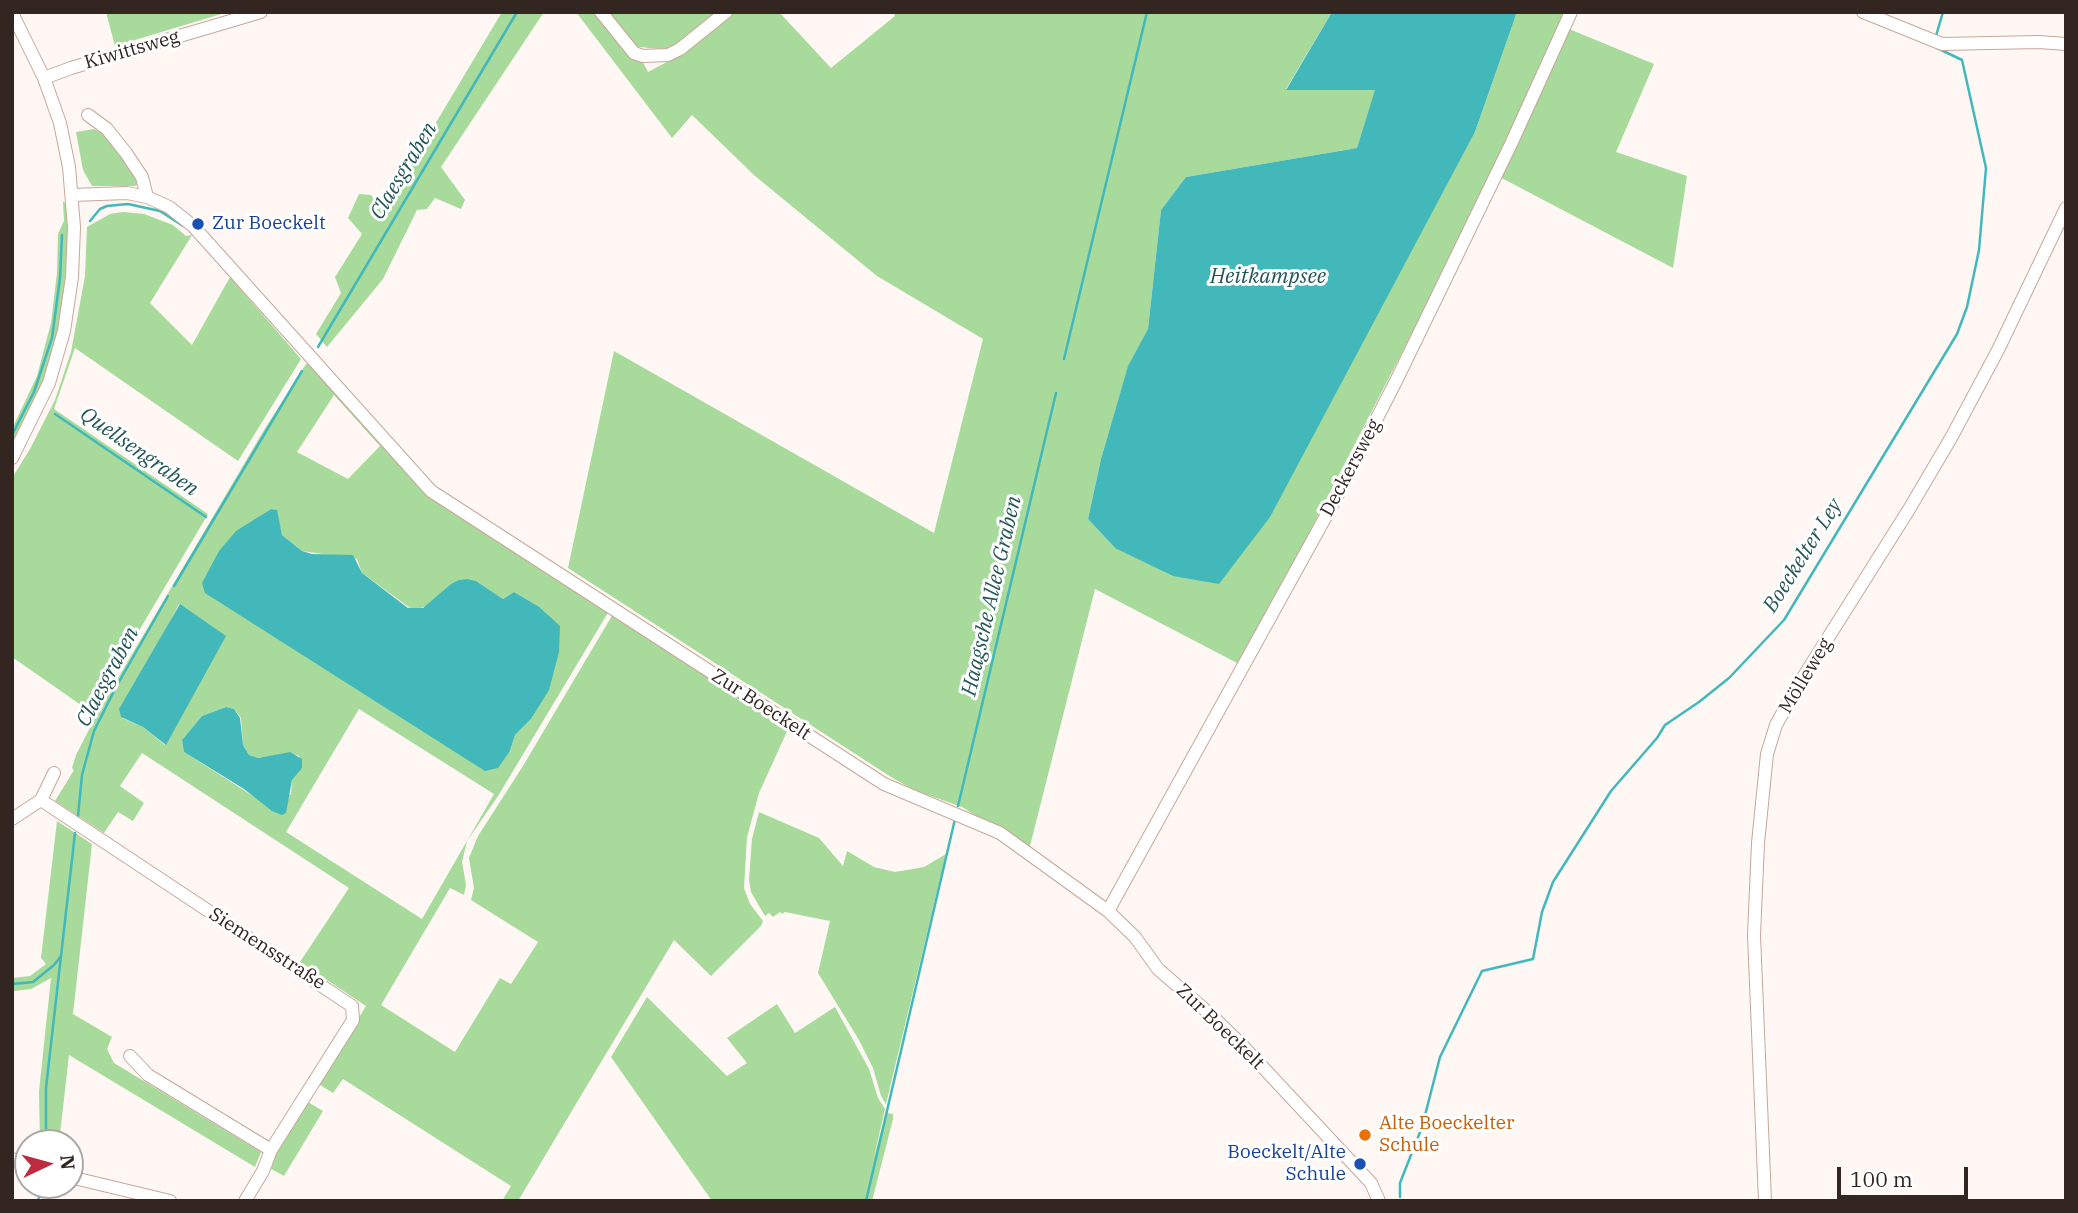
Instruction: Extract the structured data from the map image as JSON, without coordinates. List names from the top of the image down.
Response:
{
  "streets": {
    "street": [
      "Kiwittsweg",
      "Deckersweg",
      "Mölleweg",
      "Zur Boeckelt",
      "Siemensstraße"
    ]
  },
  "crossings": [
    ["Deckersweg", "Zur Boeckelt"]
  ],
  "water": [
    "Claesgraben",
    "Heitkampsee",
    "Quellsengraben",
    "Boeckelter Ley",
    "Haagsche Allee Graben"
  ],
  "places": ["Zur Boeckelt", "Alte Boeckelter Schule", "Boeckelt/Alte Schule"],
  "scale_bar": "100 m",
  "north": "right"
}
